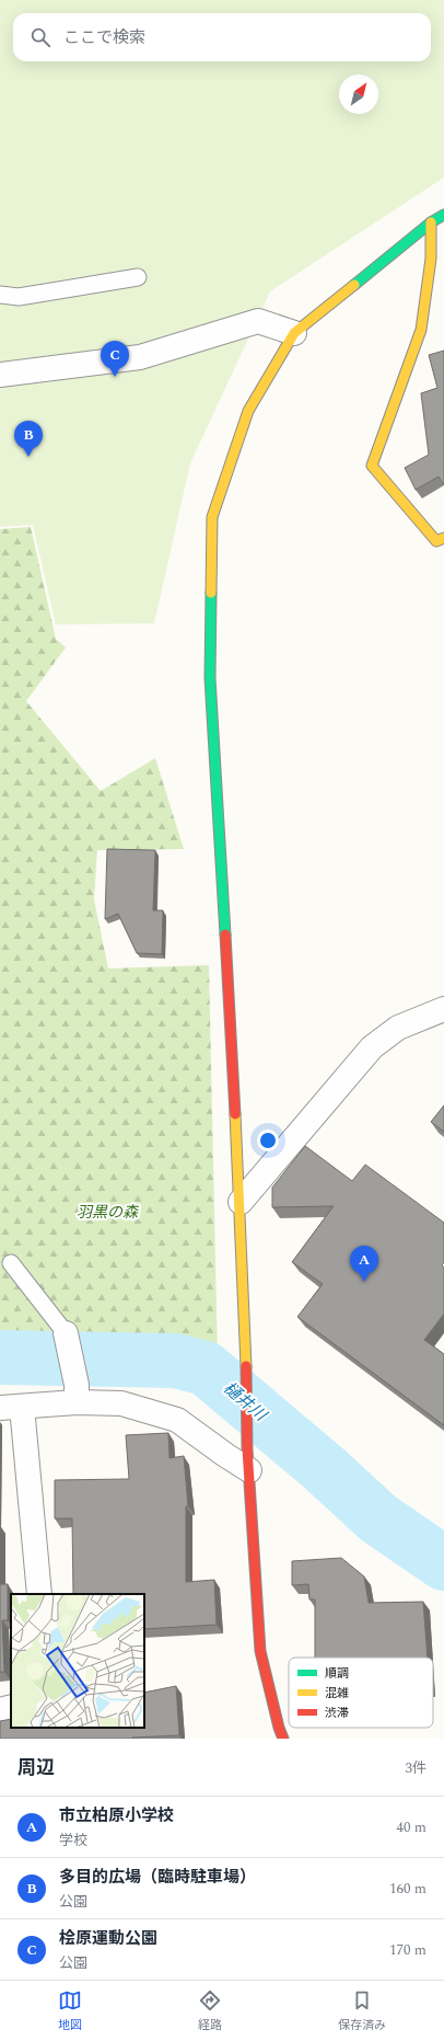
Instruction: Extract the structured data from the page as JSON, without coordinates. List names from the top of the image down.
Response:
{
  "water": ["樋井川"],
  "parks": ["羽黒の森"],
  "legend": ["順調", "混雑", "渋滞"],
  "north": "top right",
  "page": {
    "search": "ここで検索",
    "pins": ["C", "B", "A"],
    "heading": ["周辺", "3件"],
    "list": [
      {
        "mark": "A",
        "name": "市立柏原小学校",
        "note": "学校",
        "value": "40 m"
      },
      {
        "mark": "B",
        "name": "多目的広場（臨時駐車場）",
        "note": "公園",
        "value": "160 m"
      },
      {
        "mark": "C",
        "name": "桧原運動公園",
        "note": "公園",
        "value": "170 m"
      }
    ],
    "nav": ["地図", "経路", "保存済み"]
  }
}
